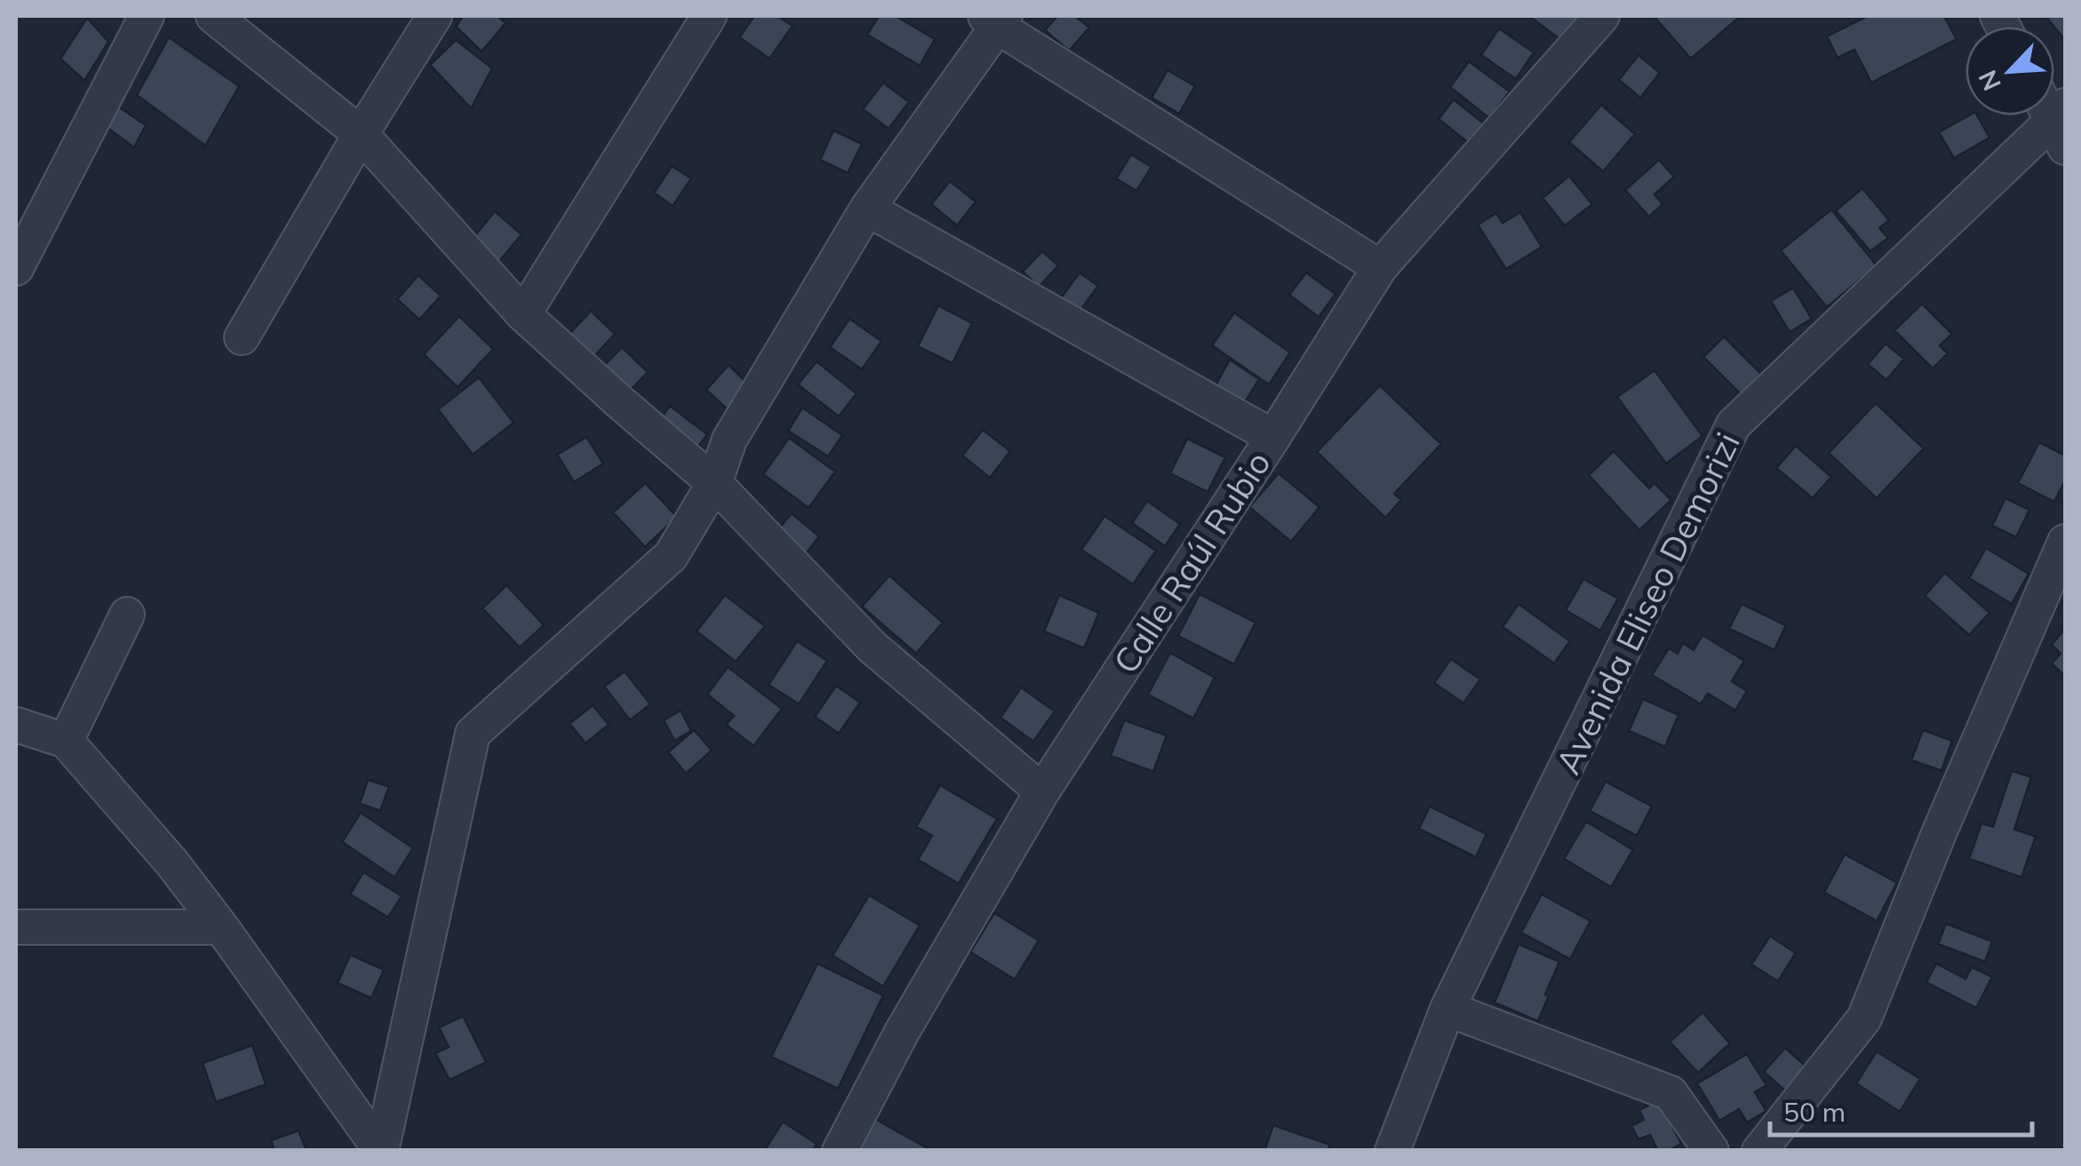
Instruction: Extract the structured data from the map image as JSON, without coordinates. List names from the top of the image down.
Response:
{
  "streets": {
    "street": ["Calle Raúl Rubio", "Avenida Eliseo Demorizi"]
  },
  "scale_bar": "50 m",
  "north": "bottom left"
}
